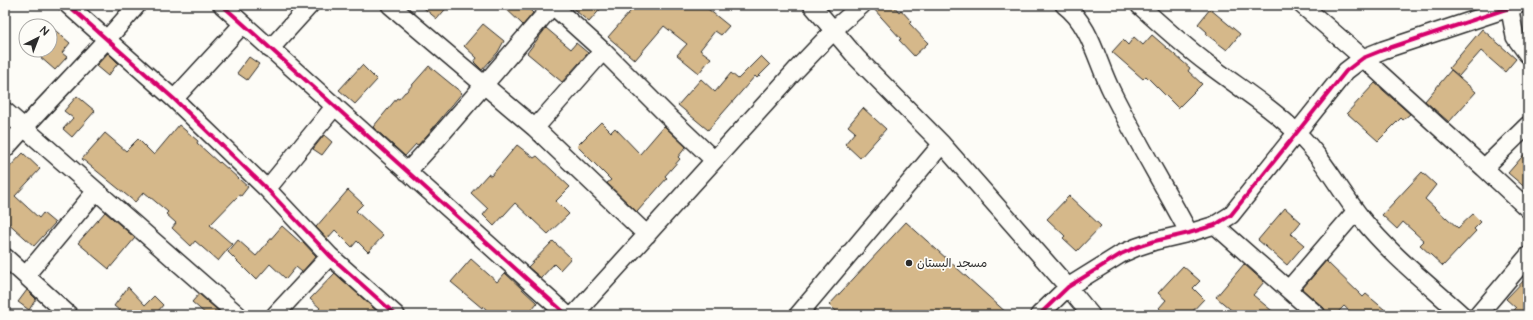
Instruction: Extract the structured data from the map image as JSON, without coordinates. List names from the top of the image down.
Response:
{
  "places": ["مسجد البستان"],
  "north": "top right"
}
